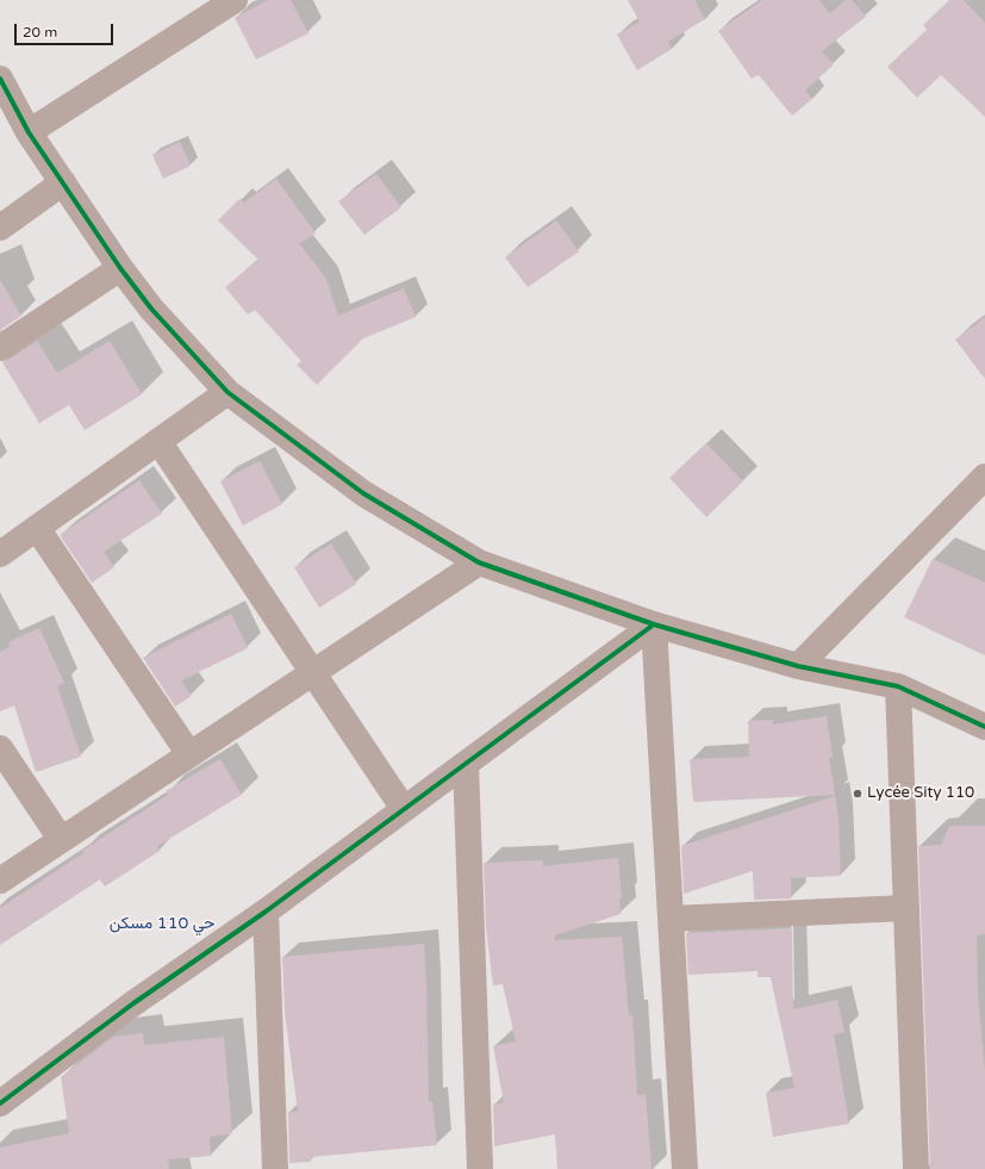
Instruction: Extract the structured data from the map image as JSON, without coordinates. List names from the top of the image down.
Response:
{
  "districts": ["حي 110 مسكن"],
  "places": ["Lycée Sity 110"],
  "scale_bar": "20 m"
}
